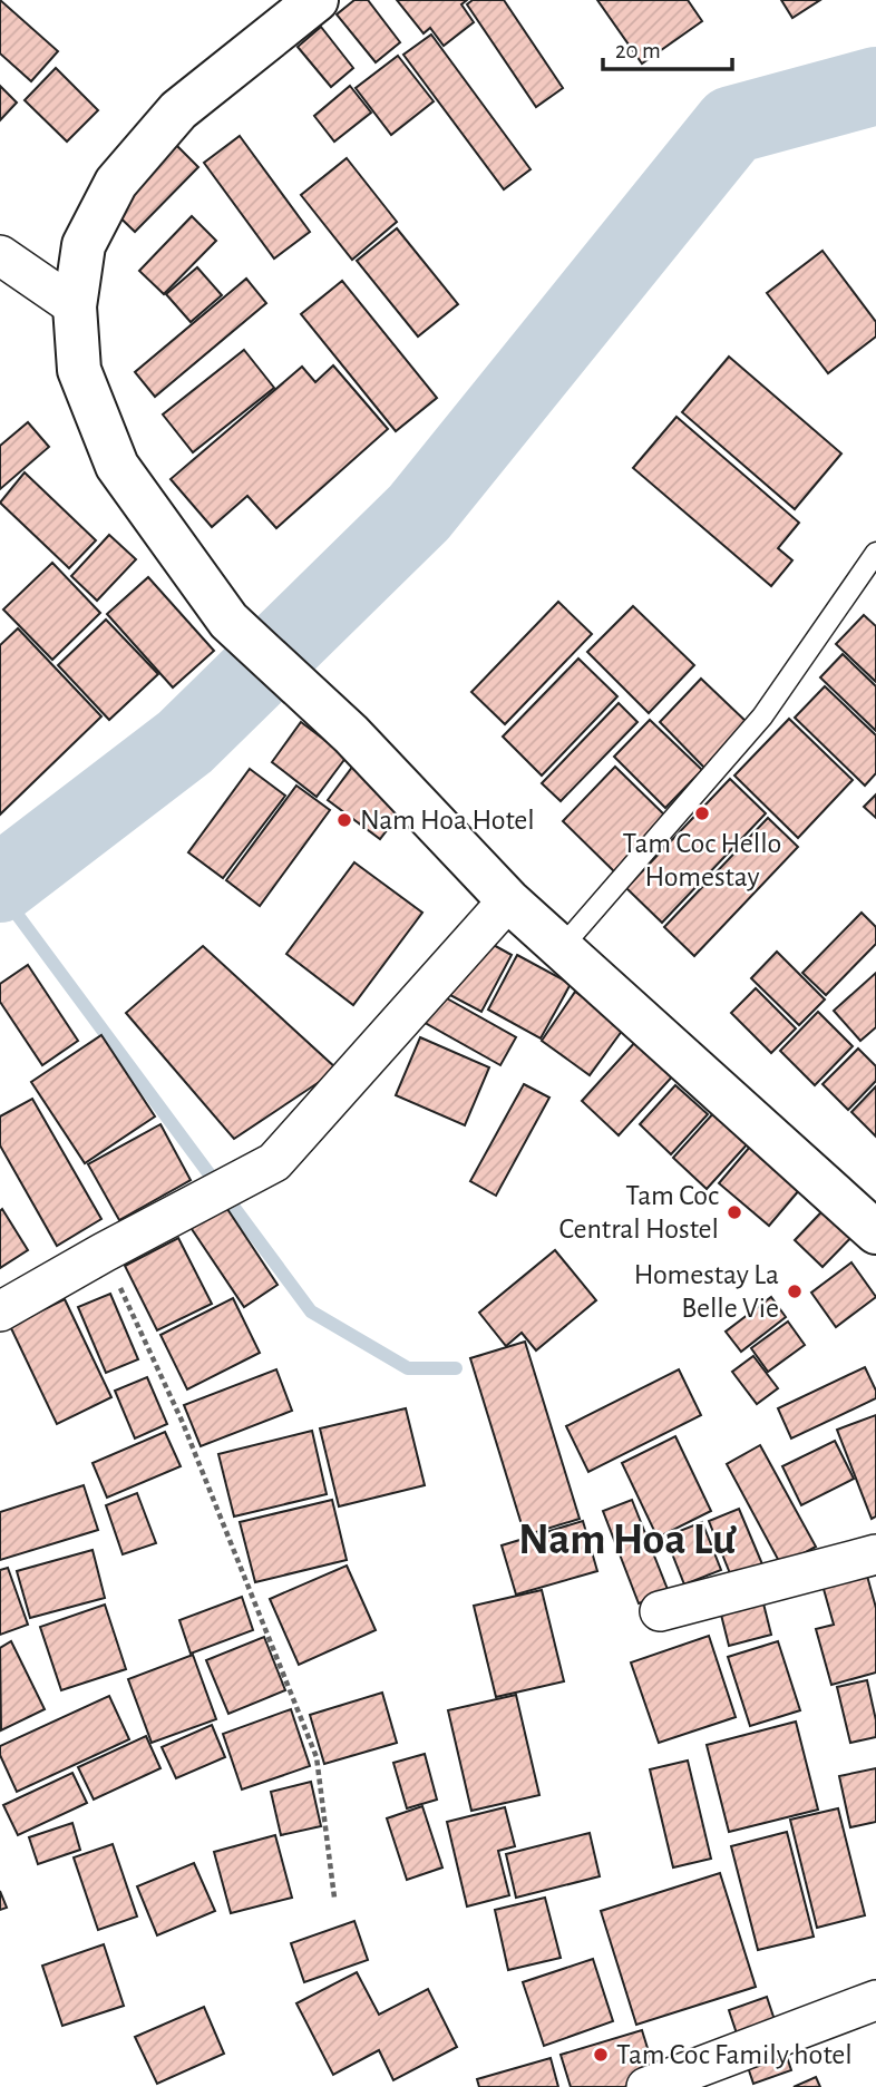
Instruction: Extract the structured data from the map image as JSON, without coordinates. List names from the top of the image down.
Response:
{
  "districts": ["Nam Hoa Lư"],
  "places": [
    "Tam Coc Hello Homestay",
    "Nam Hoa Hotel",
    "Tam Coc Central Hostel",
    "Homestay La Belle Vie",
    "Tam Coc Family hotel"
  ],
  "scale_bar": "20 m"
}
